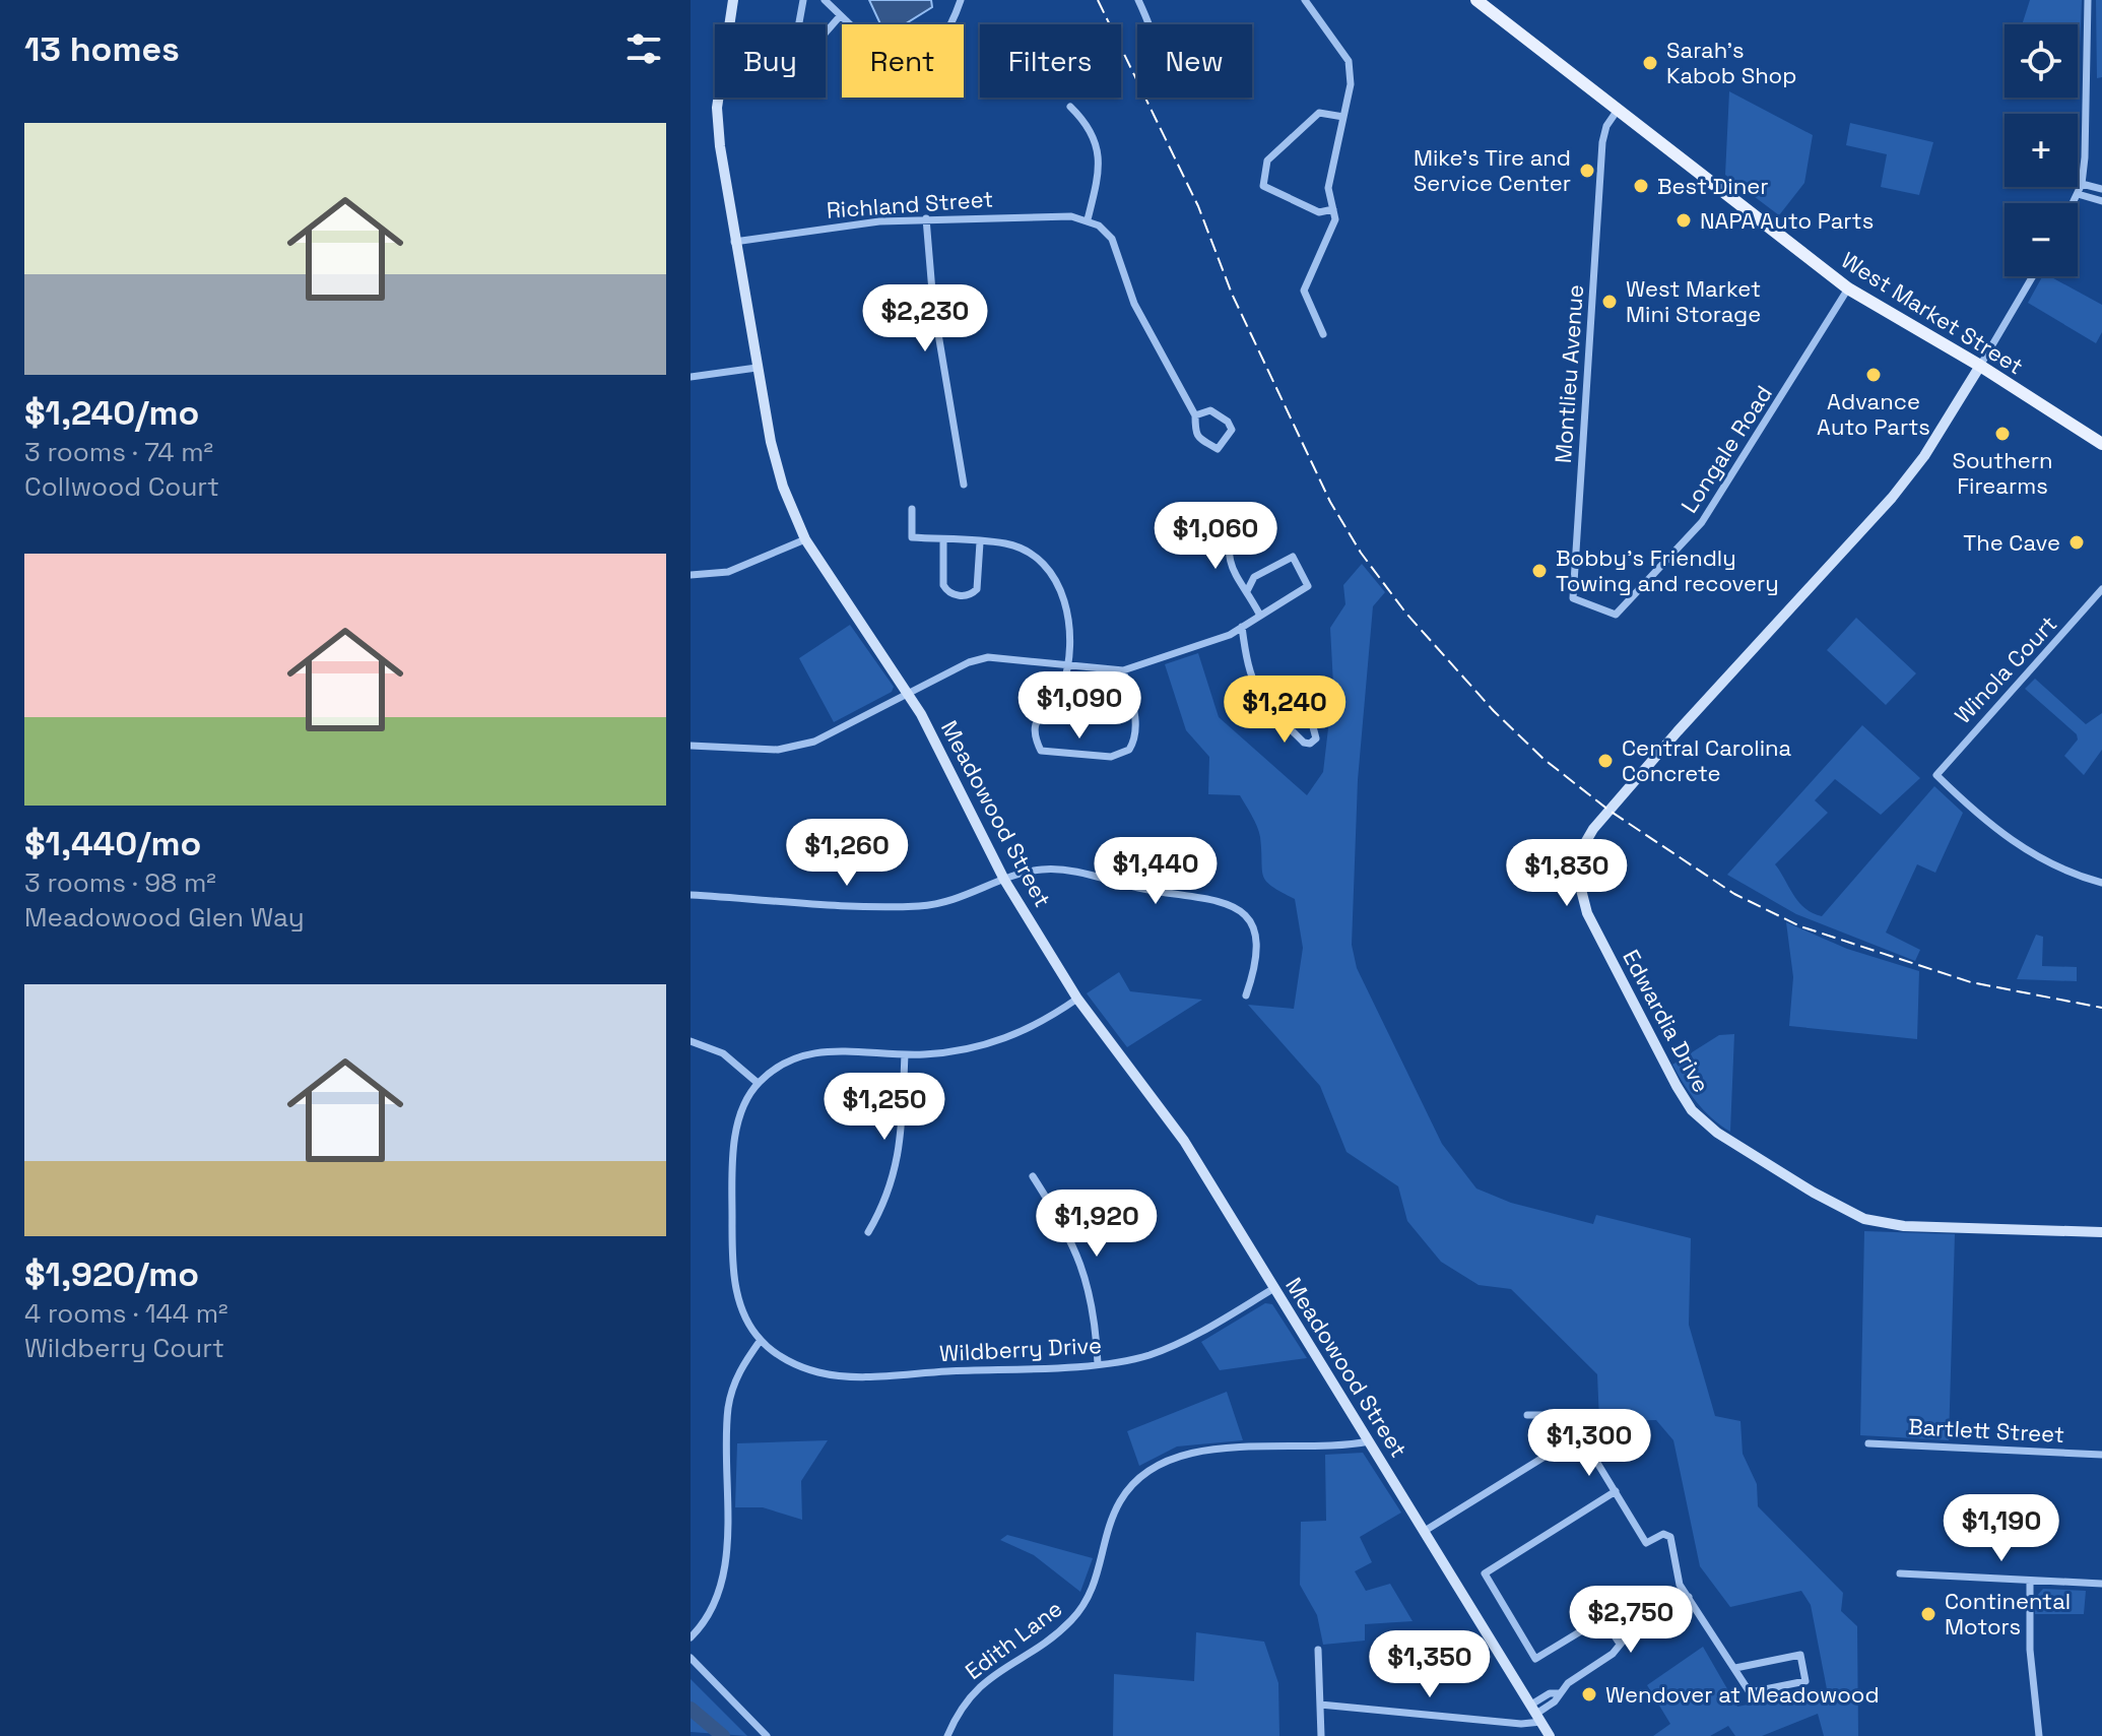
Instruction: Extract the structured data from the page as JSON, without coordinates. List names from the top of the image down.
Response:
{
  "streets": {
    "main road": ["West Market Street"],
    "street": [
      "Richland Street",
      "Montlieu Avenue",
      "Longale Road",
      "Winola Court",
      "Meadowood Street",
      "Edwardia Drive",
      "Wildberry Drive",
      "Bartlett Street",
      "Edith Lane"
    ]
  },
  "crossings": [
    ["Richland Street", "Meadowood Street"],
    ["West Market Street", "Montlieu Avenue"],
    ["West Market Street", "Longale Road"],
    ["West Market Street", "Edwardia Drive"],
    ["Montlieu Avenue", "Longale Road"],
    ["Meadowood Street", "Wildberry Drive"],
    ["Meadowood Street", "Edith Lane"]
  ],
  "places": [
    "Sarah's Kabob Shop",
    "Mike's Tire and Service Center",
    "Best Diner",
    "NAPA Auto Parts",
    "West Market Mini Storage",
    "Advance Auto Parts",
    "Southern Firearms",
    "The Cave",
    "Bobby's Friendly Towing and recovery",
    "Central Carolina Concrete",
    "Continental Motors",
    "Wendover at Meadowood"
  ],
  "page": {
    "heading": "13 homes",
    "map_buttons": ["+", "−"],
    "chip": [
      "Buy",
      "Rent",
      "Filters",
      "New"
    ],
    "list": [
      {
        "name": "$1,240/mo",
        "note": "3 rooms · 74 m² · Collwood Court"
      },
      {
        "name": "$1,440/mo",
        "note": "3 rooms · 98 m² · Meadowood Glen Way"
      },
      {
        "name": "$1,920/mo",
        "note": "4 rooms · 144 m² · Wildberry Court"
      }
    ],
    "price": [
      "$2,230",
      "$1,060",
      "$1,090",
      "$1,240",
      "$1,260",
      "$1,440",
      "$1,830",
      "$1,250",
      "$1,920",
      "$1,300",
      "$1,190",
      "$2,750",
      "$1,350"
    ]
  }
}
